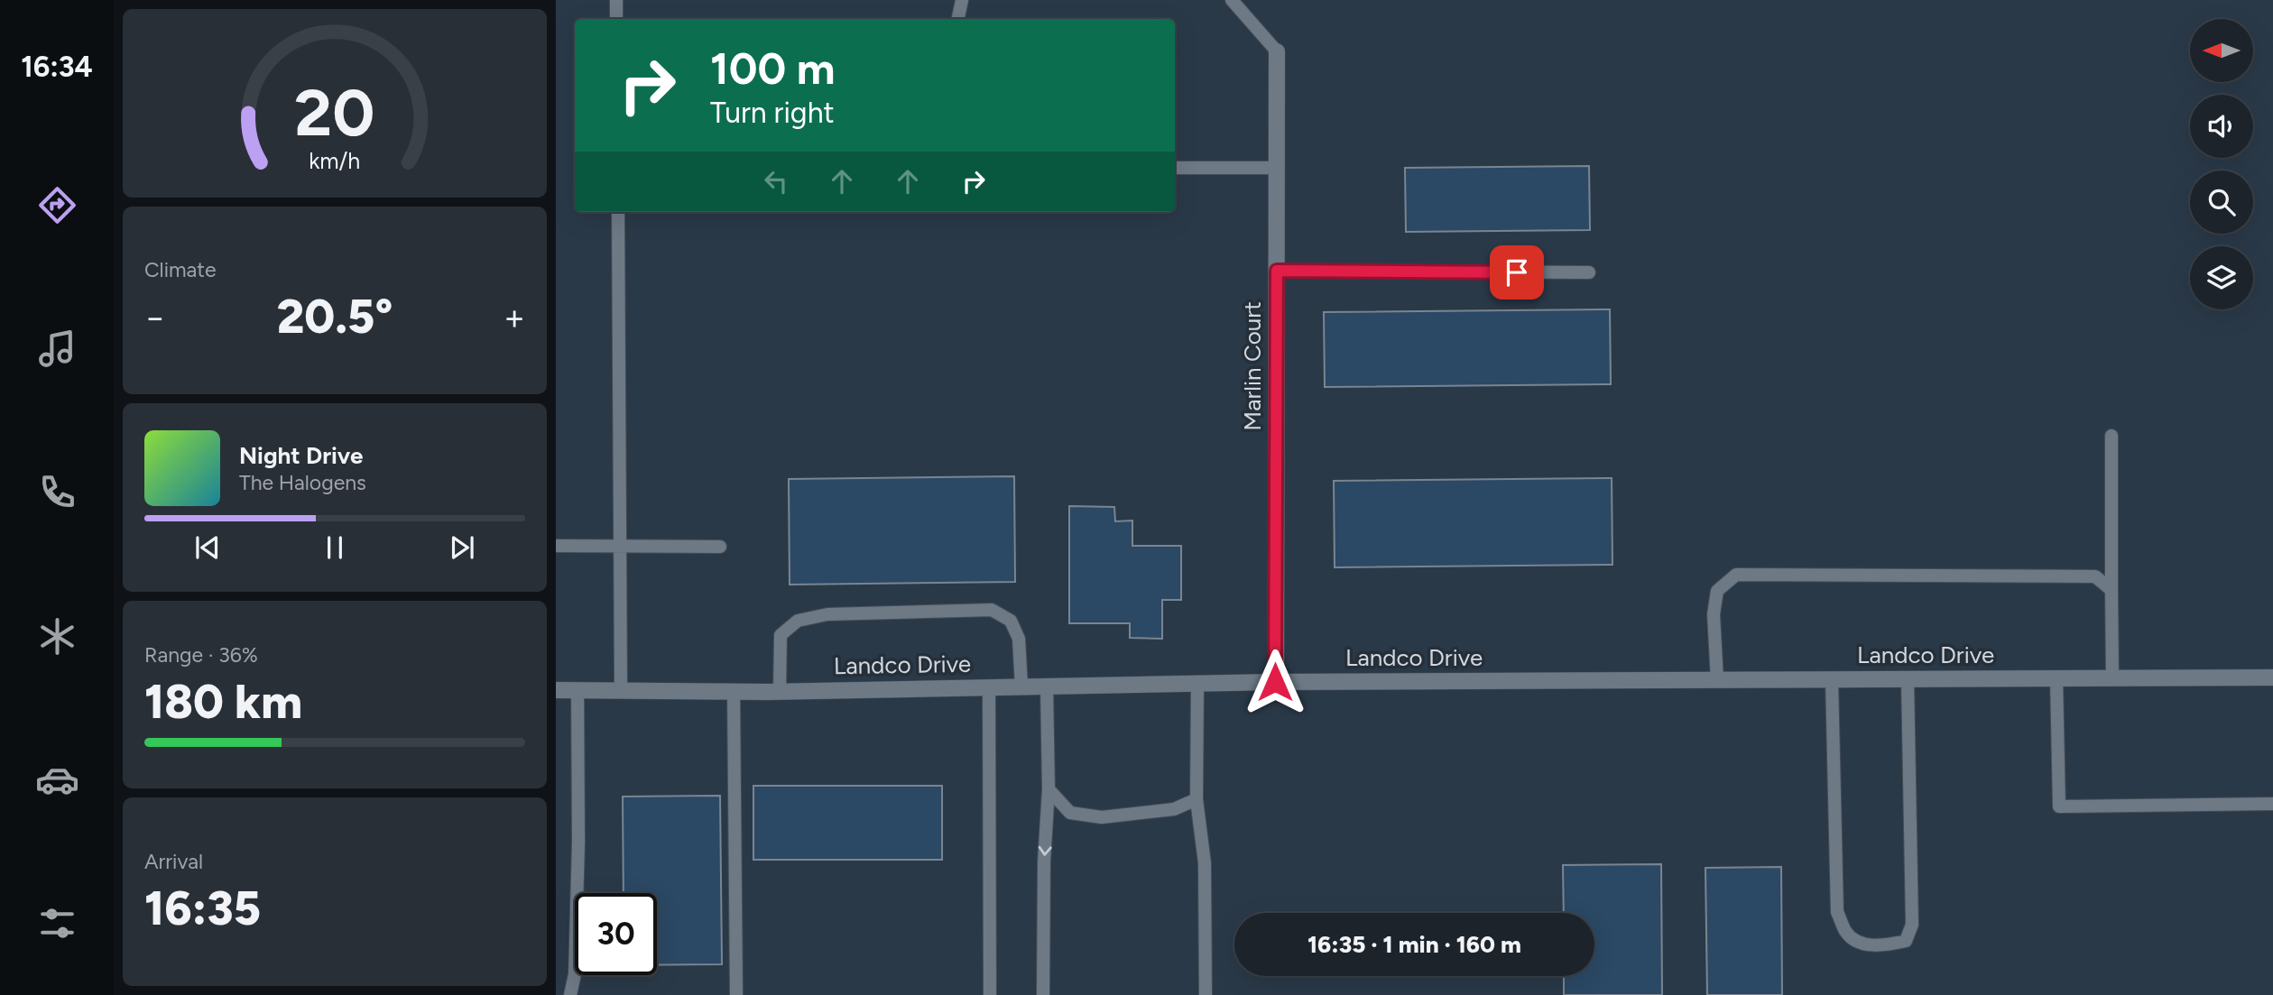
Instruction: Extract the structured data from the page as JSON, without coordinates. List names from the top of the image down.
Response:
{
  "streets": {
    "street": ["Marlin Court", "Landco Drive"]
  },
  "crossings": [
    ["Marlin Court", "Landco Drive"]
  ],
  "north": "left",
  "page": {
    "tabs": "16:34",
    "turn": ["100 m", "Turn right"],
    "tile": [
      "Climate",
      ["Range · 36%", "180 km"],
      ["Arrival", "16:35"]
    ],
    "heat": ["−", "20.5°", "+"],
    "song": ["Night Drive", "The Halogens"],
    "limit": "30",
    "trip": "16:35 · 1 min · 160 m",
    "gauge": ["20", "km/h"]
  }
}
